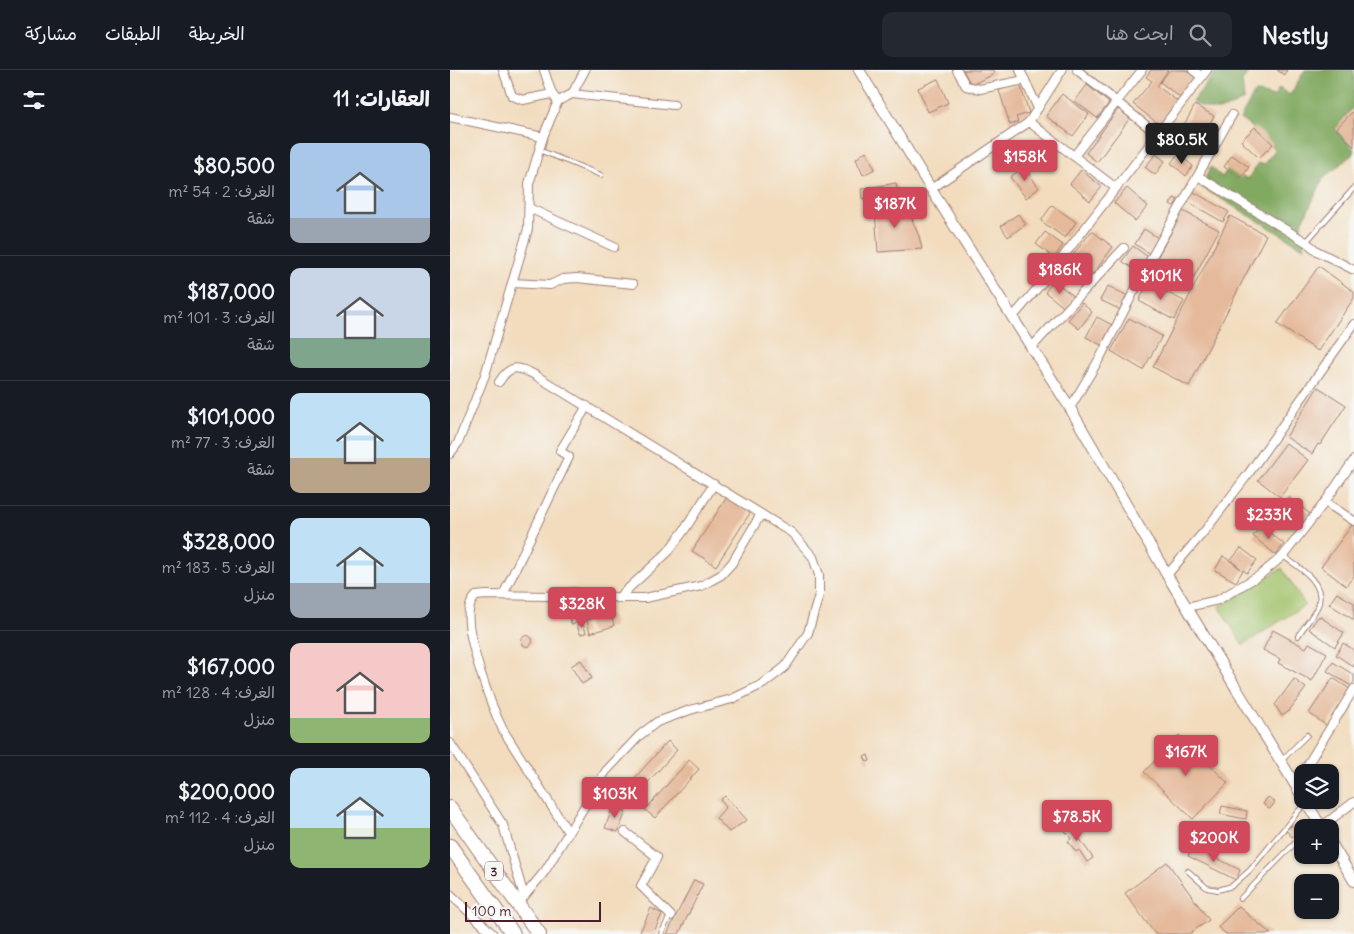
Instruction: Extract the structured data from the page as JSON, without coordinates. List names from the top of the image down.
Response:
{
  "streets": {
    "highway": ["3"]
  },
  "scale_bar": "100 m",
  "page": {
    "header": "Nestly",
    "search": "ابحث هنا",
    "nav": ["الخريطة", "الطبقات", "مشاركة"],
    "heading": "العقارات: 11",
    "price": [
      "$80.5K",
      "$158K",
      "$187K",
      "$186K",
      "$101K",
      "$233K",
      "$328K",
      "$167K",
      "$103K",
      "$78.5K",
      "$200K"
    ],
    "list": [
      {
        "name": "$80,500",
        "note": "الغرف: 2 · 54 m² · شقة"
      },
      {
        "name": "$187,000",
        "note": "الغرف: 3 · 101 m² · شقة"
      },
      {
        "name": "$101,000",
        "note": "الغرف: 3 · 77 m² · شقة"
      },
      {
        "name": "$328,000",
        "note": "الغرف: 5 · 183 m² · منزل"
      },
      {
        "name": "$167,000",
        "note": "الغرف: 4 · 128 m² · منزل"
      },
      {
        "name": "$200,000",
        "note": "الغرف: 4 · 112 m² · منزل"
      }
    ],
    "map_buttons": ["+", "−"],
    "scale": "100 m"
  }
}
